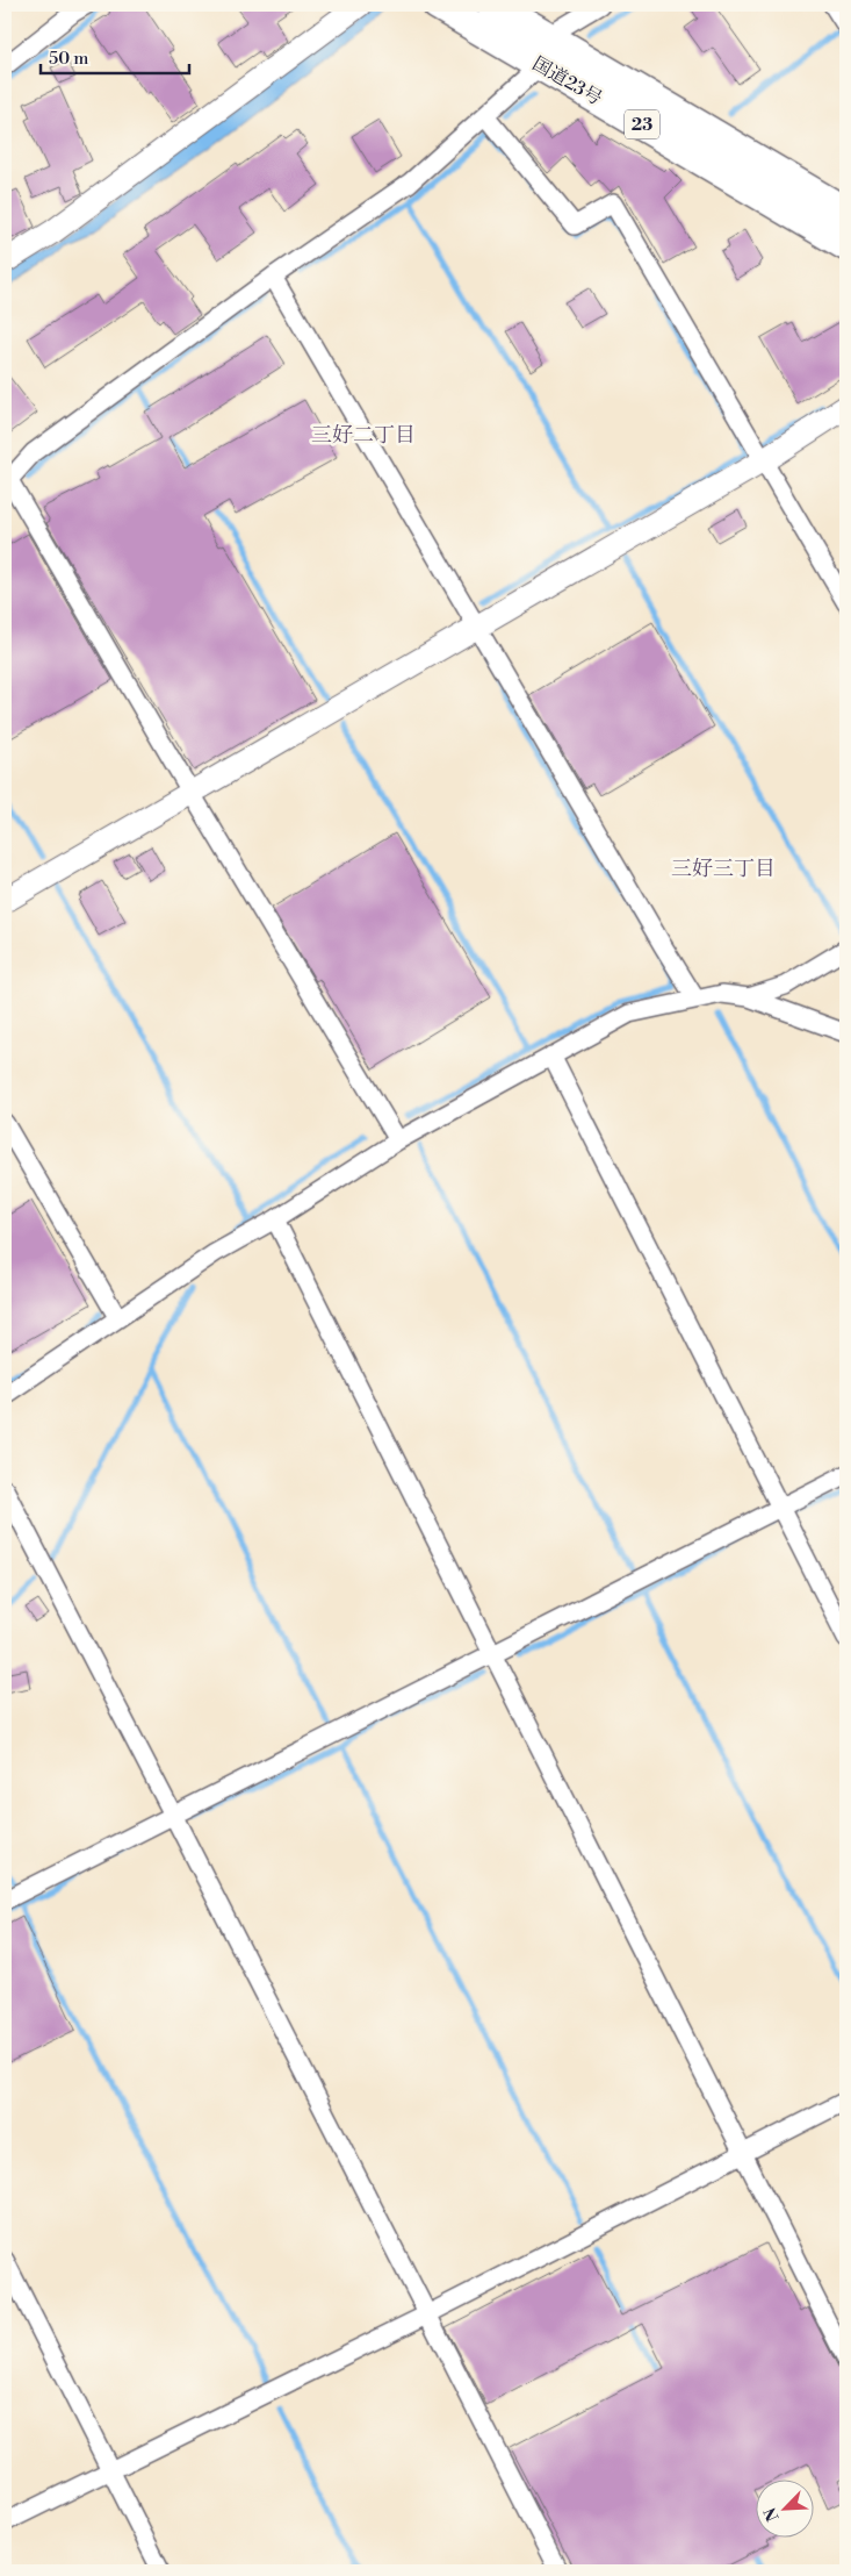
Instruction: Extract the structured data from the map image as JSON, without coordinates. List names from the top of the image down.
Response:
{
  "streets": {
    "highway": ["国道23号", "23"]
  },
  "districts": ["三好二丁目", "三好三丁目"],
  "scale_bar": "50 m",
  "north": "bottom left"
}
